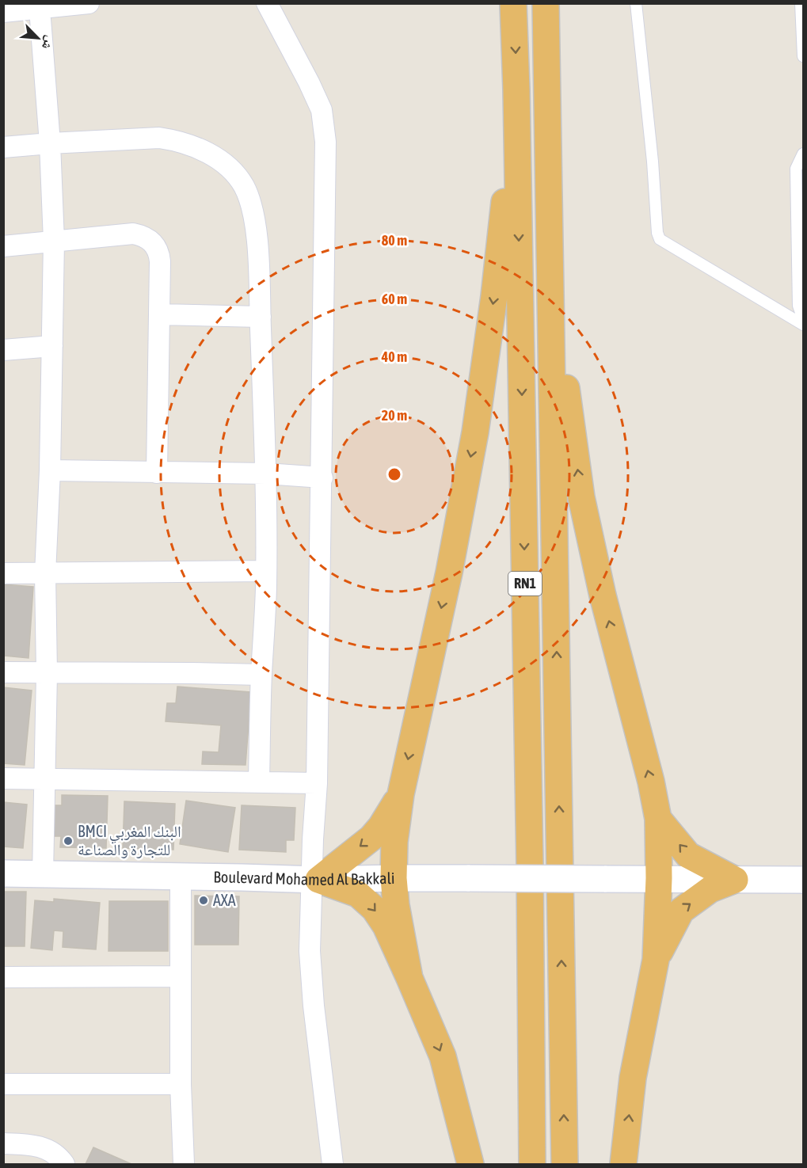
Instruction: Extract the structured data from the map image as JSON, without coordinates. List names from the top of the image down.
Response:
{
  "streets": {
    "highway": ["RN1"],
    "street": ["Boulevard Mohamed Al Bakkali"]
  },
  "places": ["BMCI البنك المغربي للتجارة والصناعة", "AXA"],
  "north": "bottom right",
  "rings": [
    "80 m",
    "60 m",
    "40 m",
    "20 m"
  ]
}
